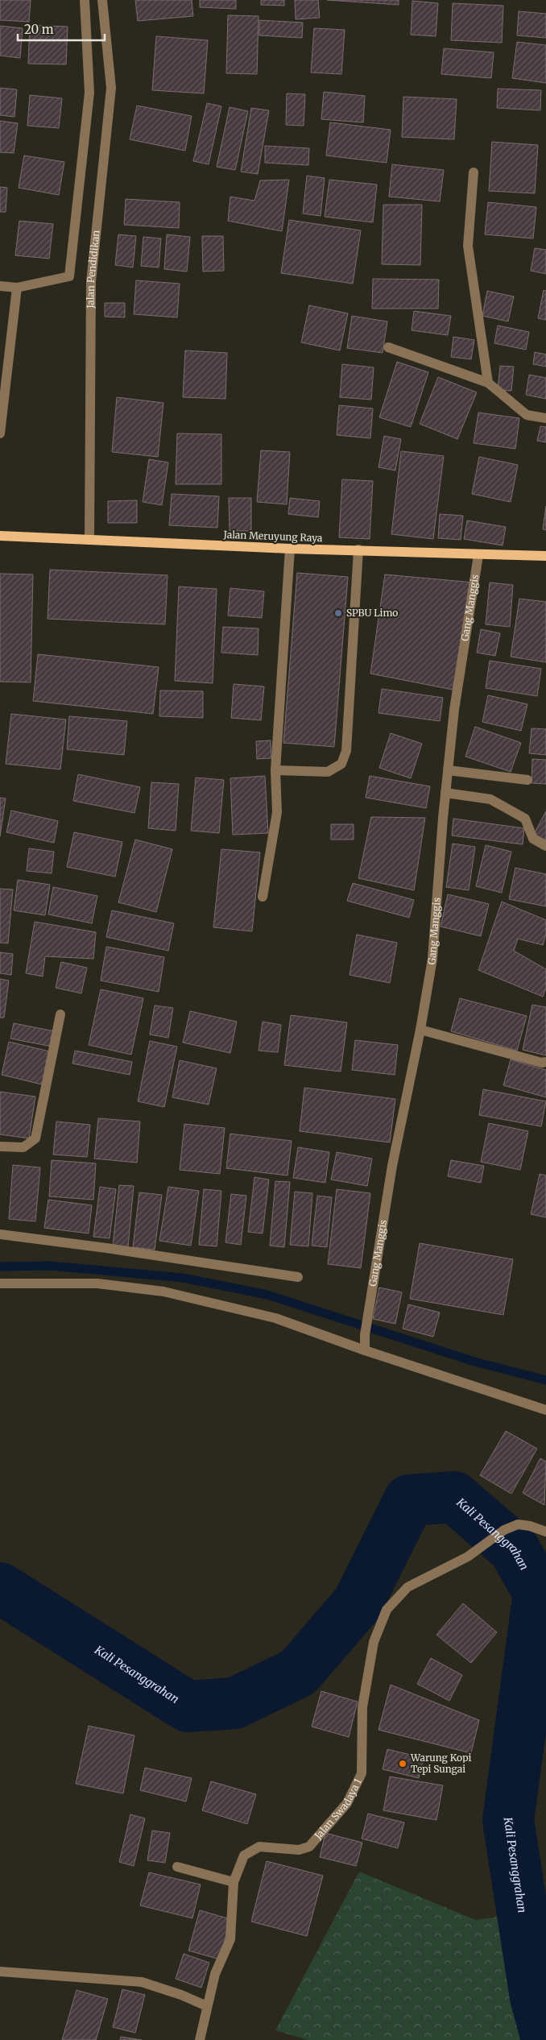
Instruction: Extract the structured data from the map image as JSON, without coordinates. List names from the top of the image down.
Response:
{
  "streets": {
    "main road": ["Jalan Meruyung Raya"],
    "street": ["Jalan Pendidikan", "Gang Manggis", "Jalan Swadaya 1"]
  },
  "crossings": [
    ["Jalan Pendidikan", "Jalan Meruyung Raya"],
    ["Jalan Meruyung Raya", "Gang Manggis"]
  ],
  "water": ["Kali Pesanggrahan"],
  "places": ["SPBU Limo", "Warung Kopi Tepi Sungai"],
  "scale_bar": "20 m"
}
